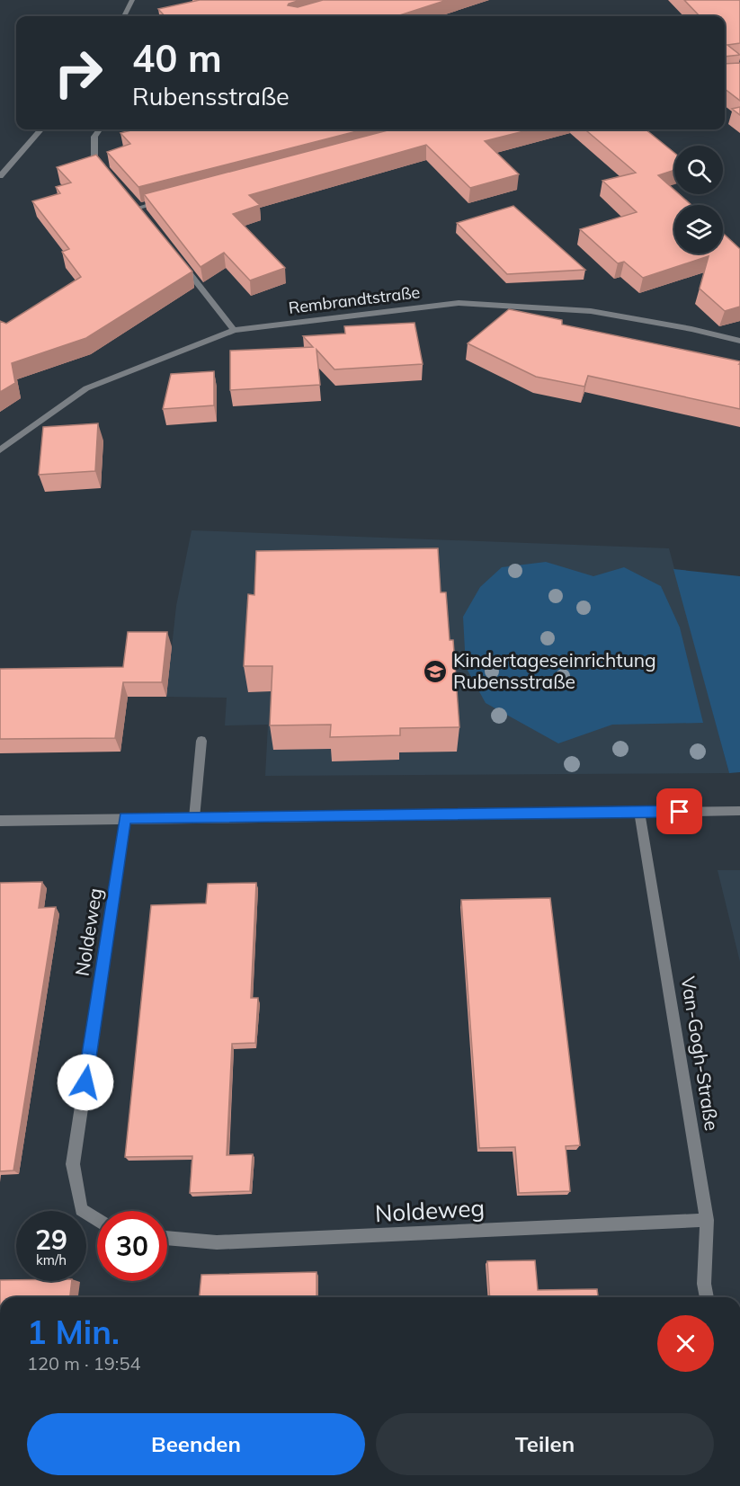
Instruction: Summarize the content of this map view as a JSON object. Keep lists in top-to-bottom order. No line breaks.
{"streets":{"street":["Rembrandtstraße","Noldeweg","Van-Gogh-Straße"]},"crossings":[["Noldeweg","Van-Gogh-Straße"]],"places":{"school or university":["Kindertageseinrichtung Rubensstraße"]},"page":{"turn":["40 m","Rubensstraße"],"speed":"29 km/h","limit":"30","heading":["1 Min.","120 m · 19:54"],"buttons":["Beenden","Teilen"]}}
